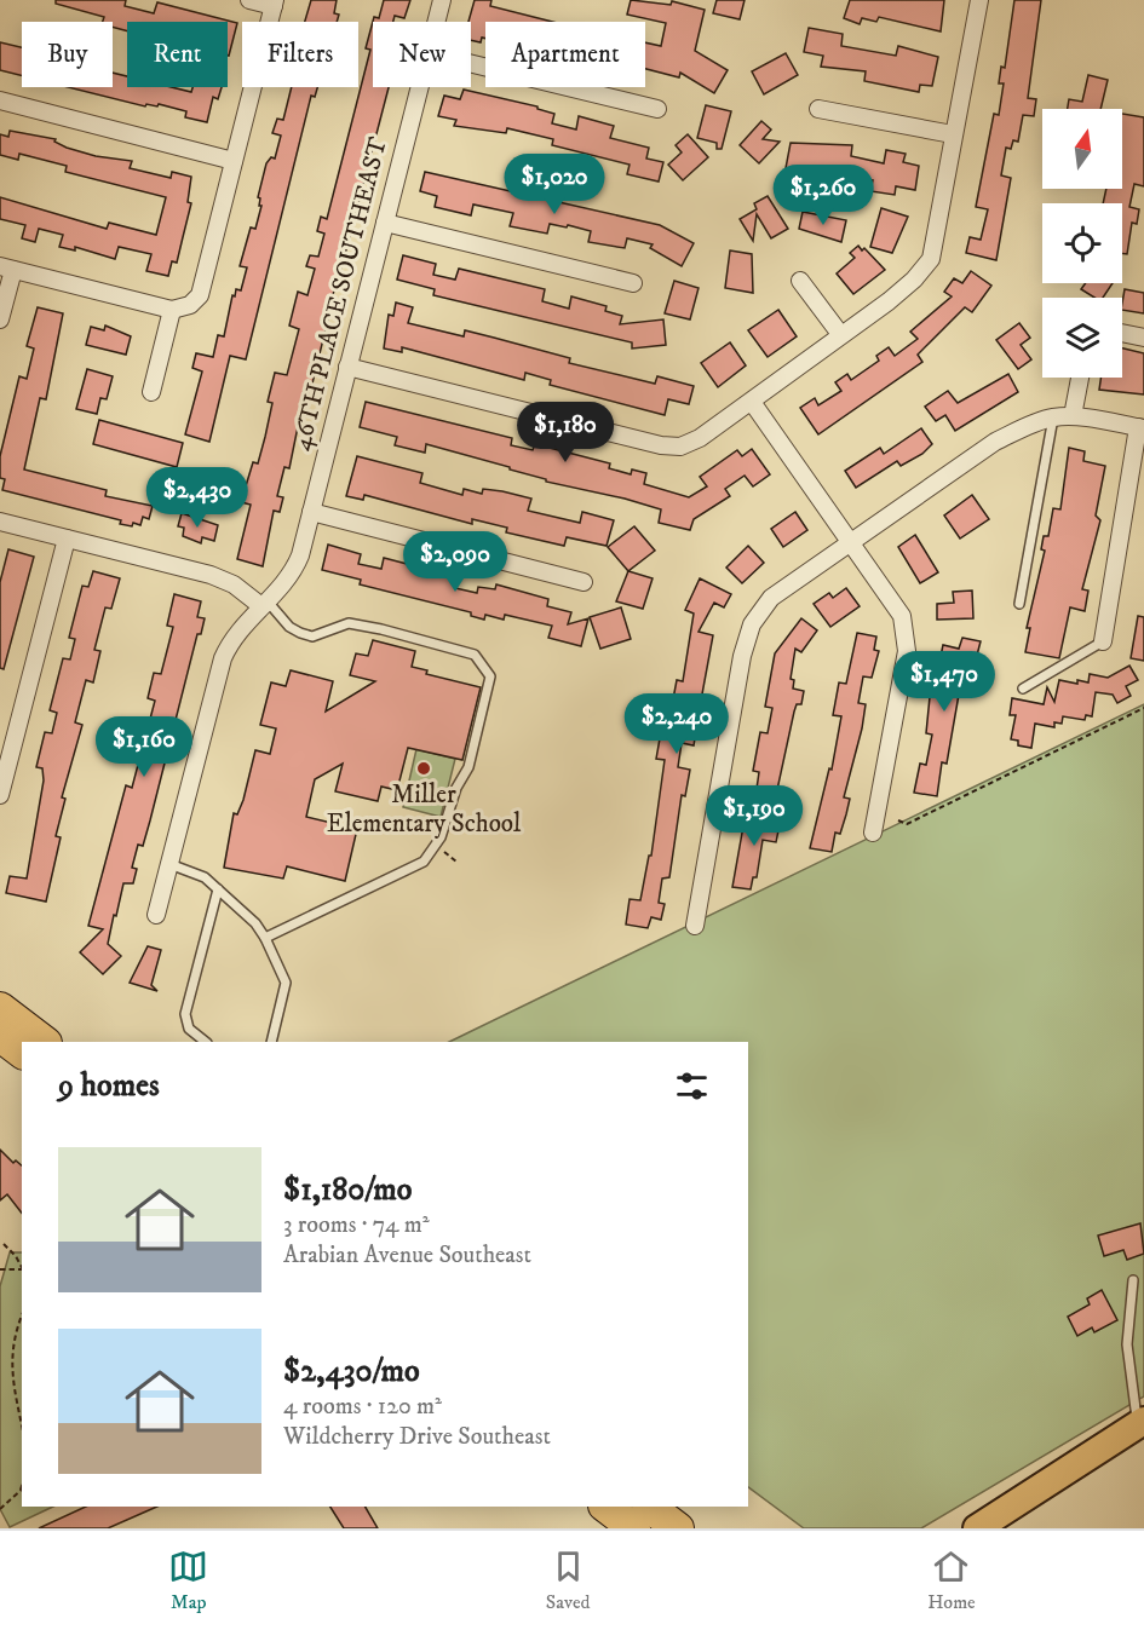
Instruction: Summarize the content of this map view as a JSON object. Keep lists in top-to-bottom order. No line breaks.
{"streets":{"street":["46TH PLACE SOUTHEAST"]},"places":["Miller Elementary School"],"north":"top","page":{"chip":["Buy","Rent","Filters","New","Apartment"],"price":["$1,020","$1,260","$1,180","$2,430","$2,090","$1,470","$2,240","$1,160","$1,190"],"heading":"9 homes","list":[{"name":"$1,180/mo","note":"3 rooms · 74 m² · Arabian Avenue Southeast"},{"name":"$2,430/mo","note":"4 rooms · 120 m² · Wildcherry Drive Southeast"}],"tabs":["Map","Saved","Home"]}}
